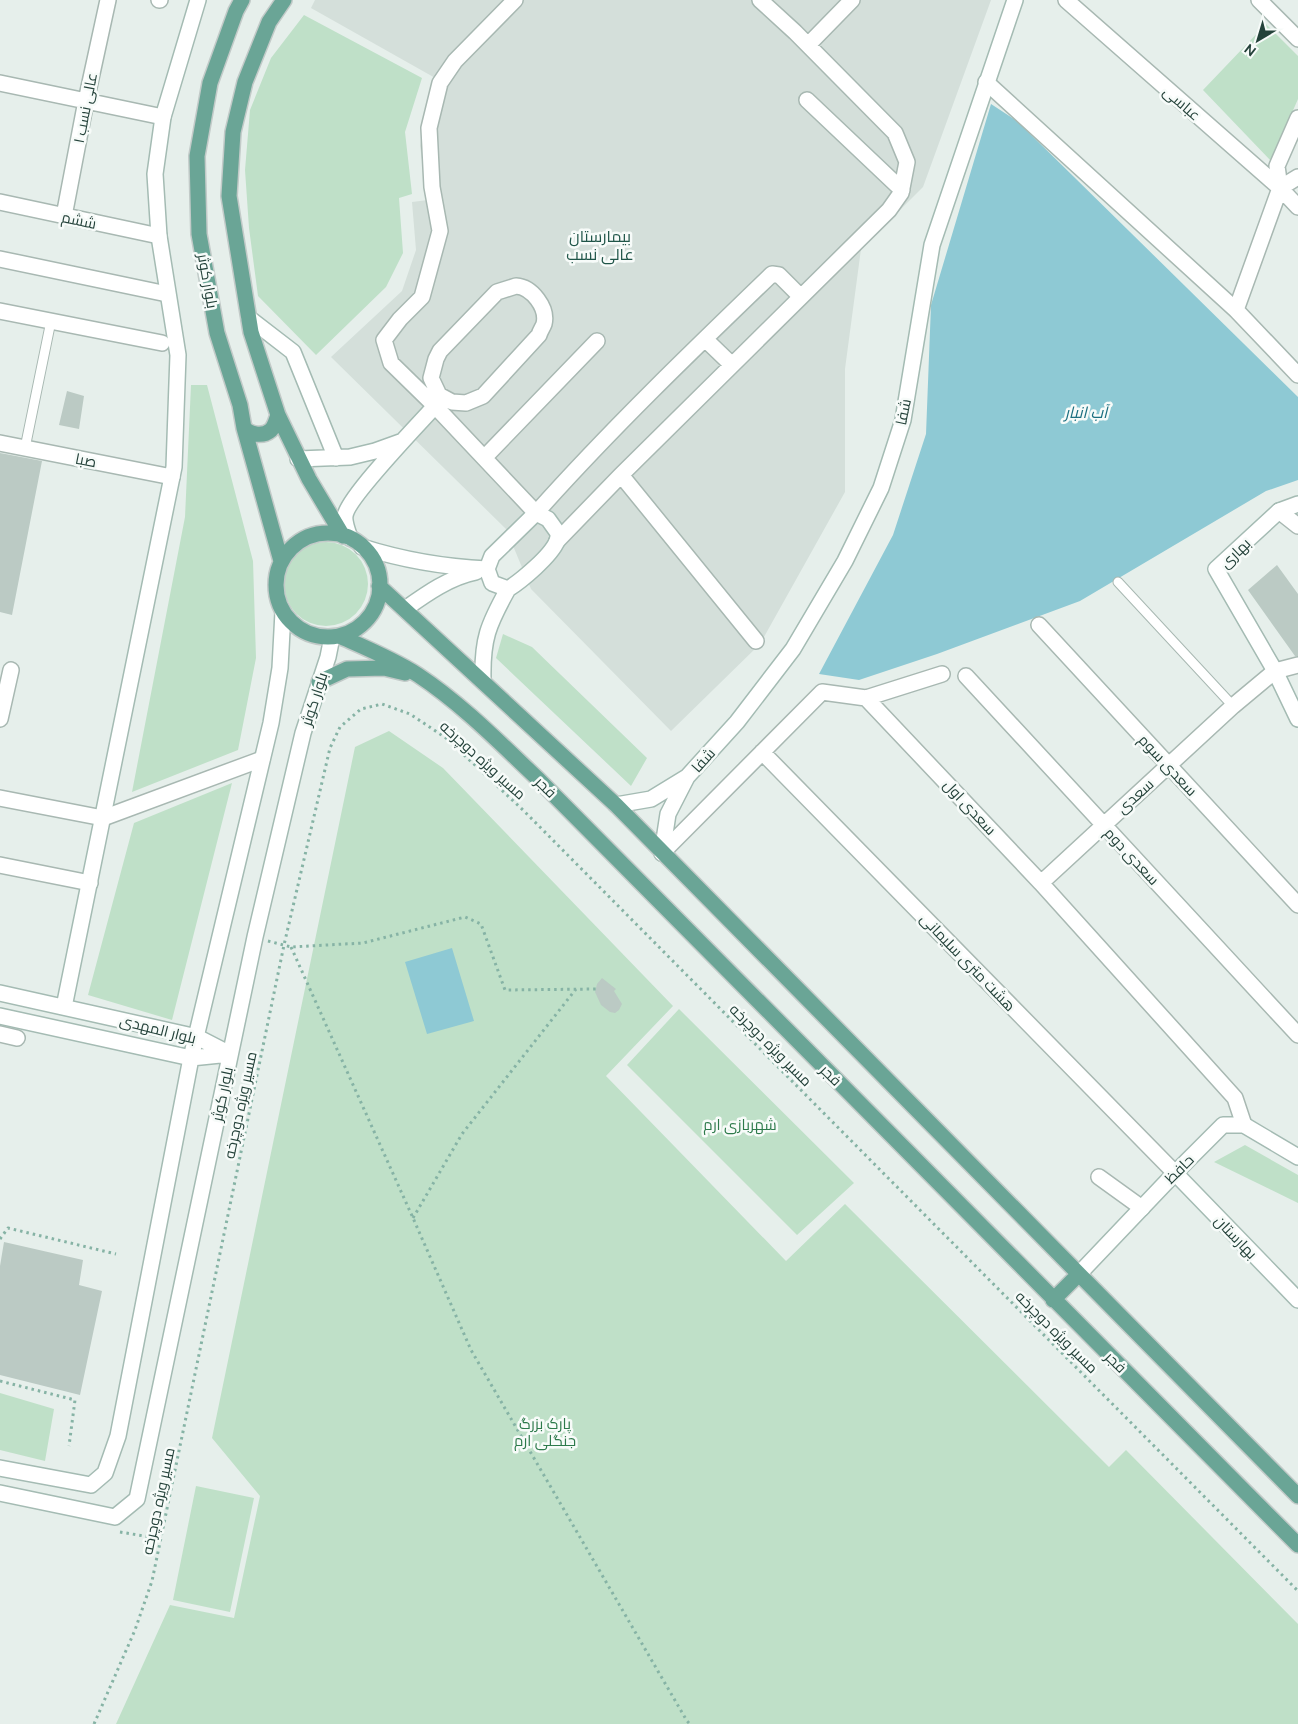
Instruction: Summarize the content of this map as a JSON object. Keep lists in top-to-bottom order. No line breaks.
{"streets":{"main road":["بلوار کوثر","فجر"],"street":["عباسی","عالی نسب ۱","ششم","شفا","صبا","بهاری","سعدی سوم","سعدی","سعدی اول","سعدی دوم","هشت متری سلیمانی","بلوار المهدی","حافظ","بهارستان"],"path":["مسیر ویژه دوچرخه"]},"crossings":[["عالی نسب ۱","ششم"],["بلوار کوثر","فجر"],["بلوار کوثر","بلوار المهدی"],["بهاری","سعدی"],["سعدی سوم","سعدی"],["سعدی","سعدی اول"],["سعدی","سعدی دوم"],["سعدی اول","حافظ"],["هشت متری سلیمانی","حافظ"],["هشت متری سلیمانی","بهارستان"],["حافظ","بهارستان"]],"districts":["بیمارستان عالی نسب"],"water":["آب انبار"],"parks":["شهربازی ارم","پارک بزرگ جنگلی ارم"],"north":"bottom left"}
